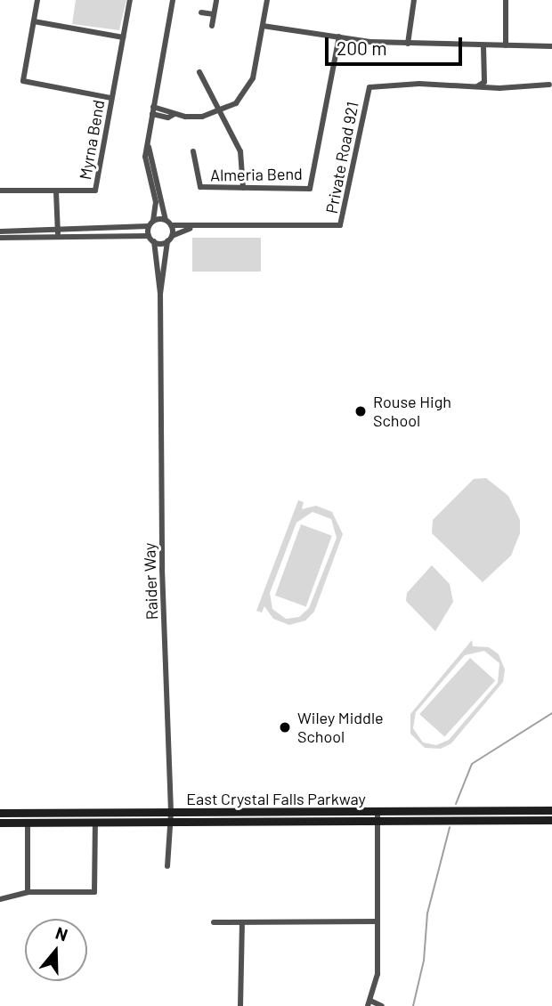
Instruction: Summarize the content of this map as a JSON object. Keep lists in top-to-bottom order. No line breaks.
{"streets":{"main road":["East Crystal Falls Parkway"],"street":["Myrna Bend","Private Road 921","Almeria Bend","Raider Way"]},"crossings":[["Private Road 921","Raider Way"],["Raider Way","East Crystal Falls Parkway"]],"places":["Rouse High School","Wiley Middle School"],"scale_bar":"200 m","north":"top"}
